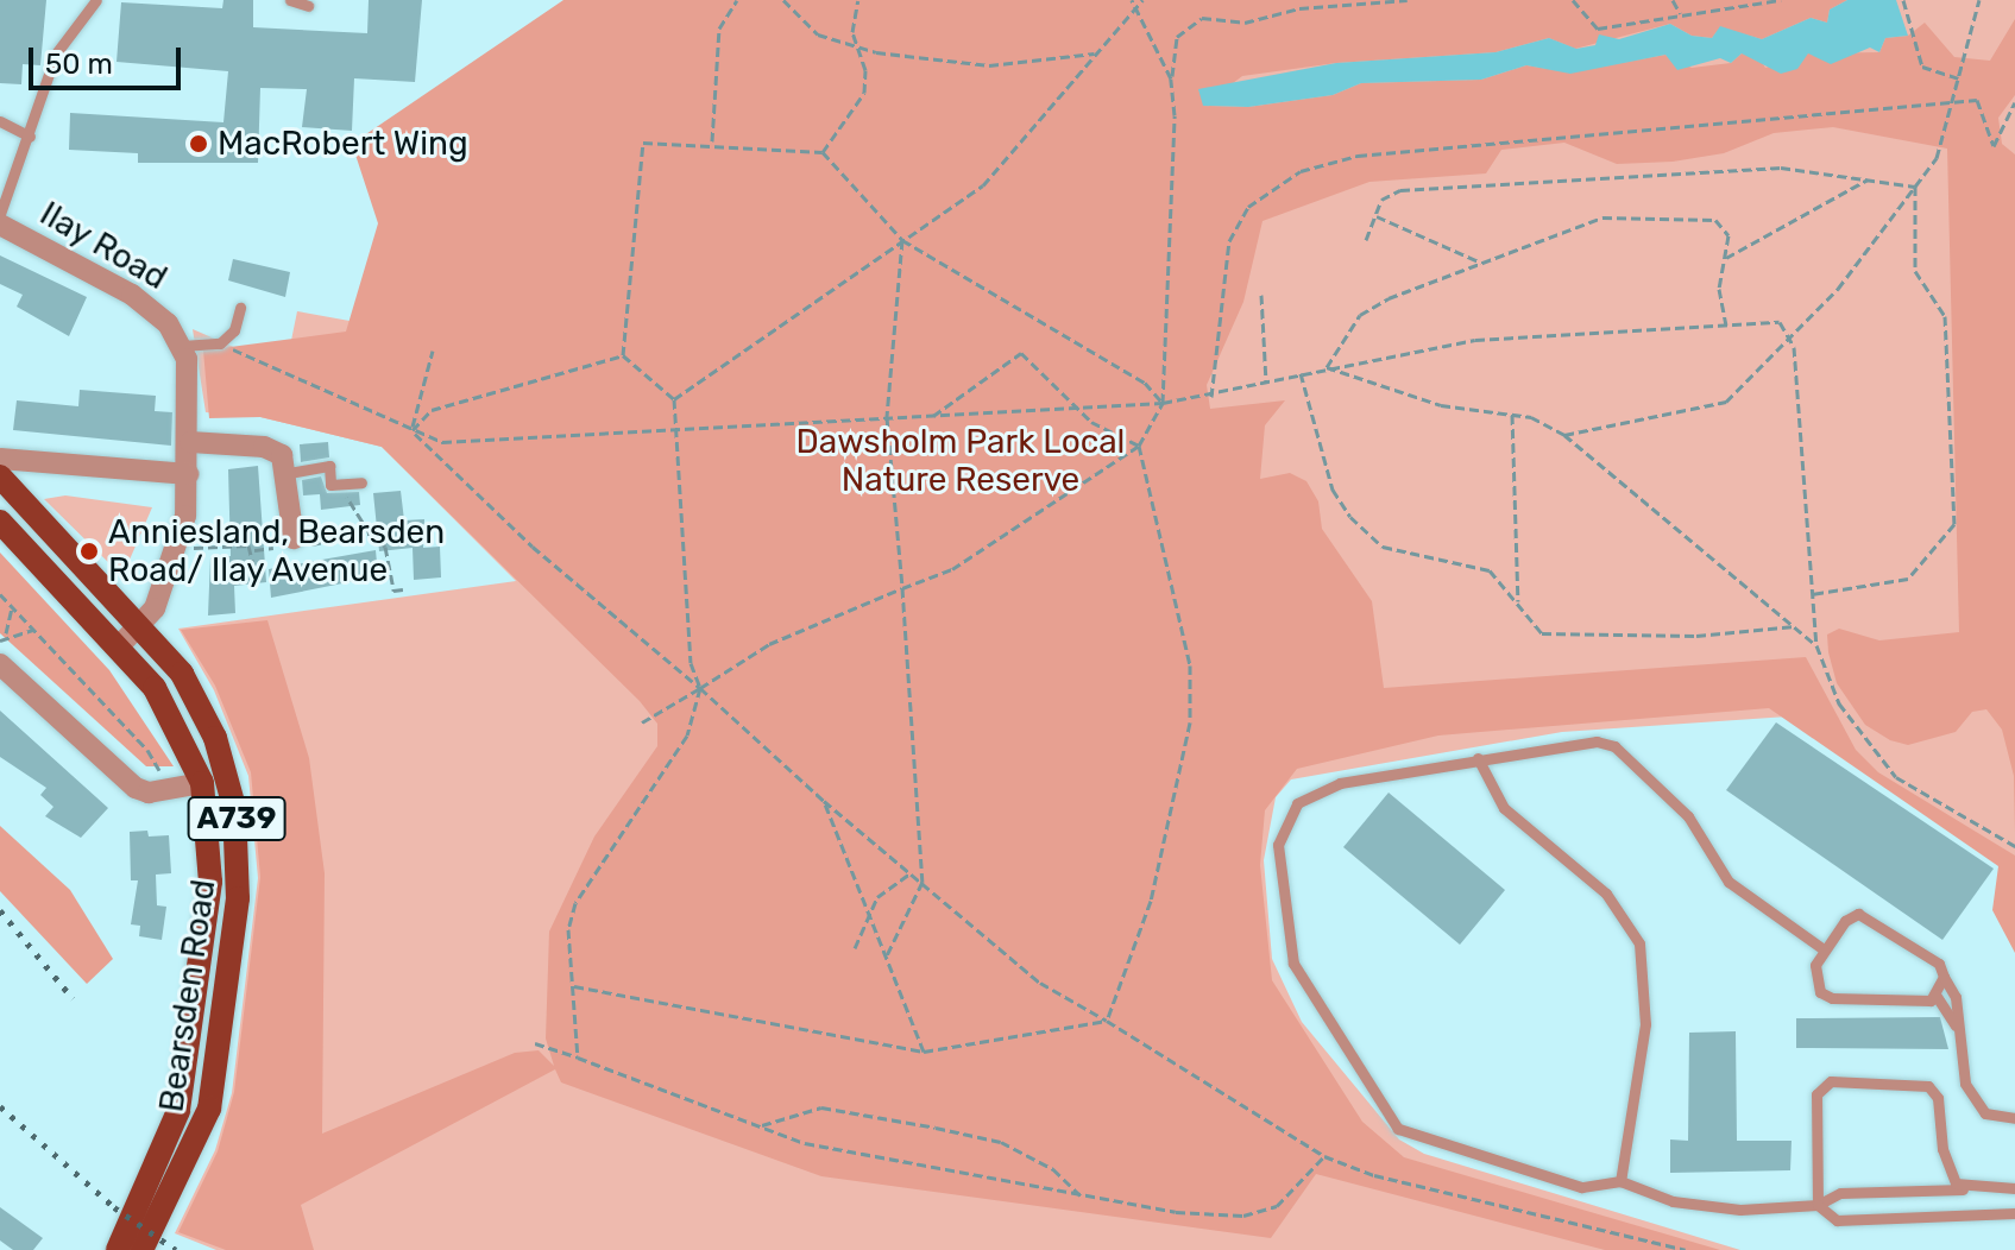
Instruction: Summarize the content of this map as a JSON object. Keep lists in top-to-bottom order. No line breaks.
{"streets":{"main road":["A739","Bearsden Road"],"street":["Ilay Road"]},"parks":["Dawsholm Park Local Nature Reserve"],"places":["MacRobert Wing","Anniesland, Bearsden Road/ Ilay Avenue"],"scale_bar":"50 m"}
